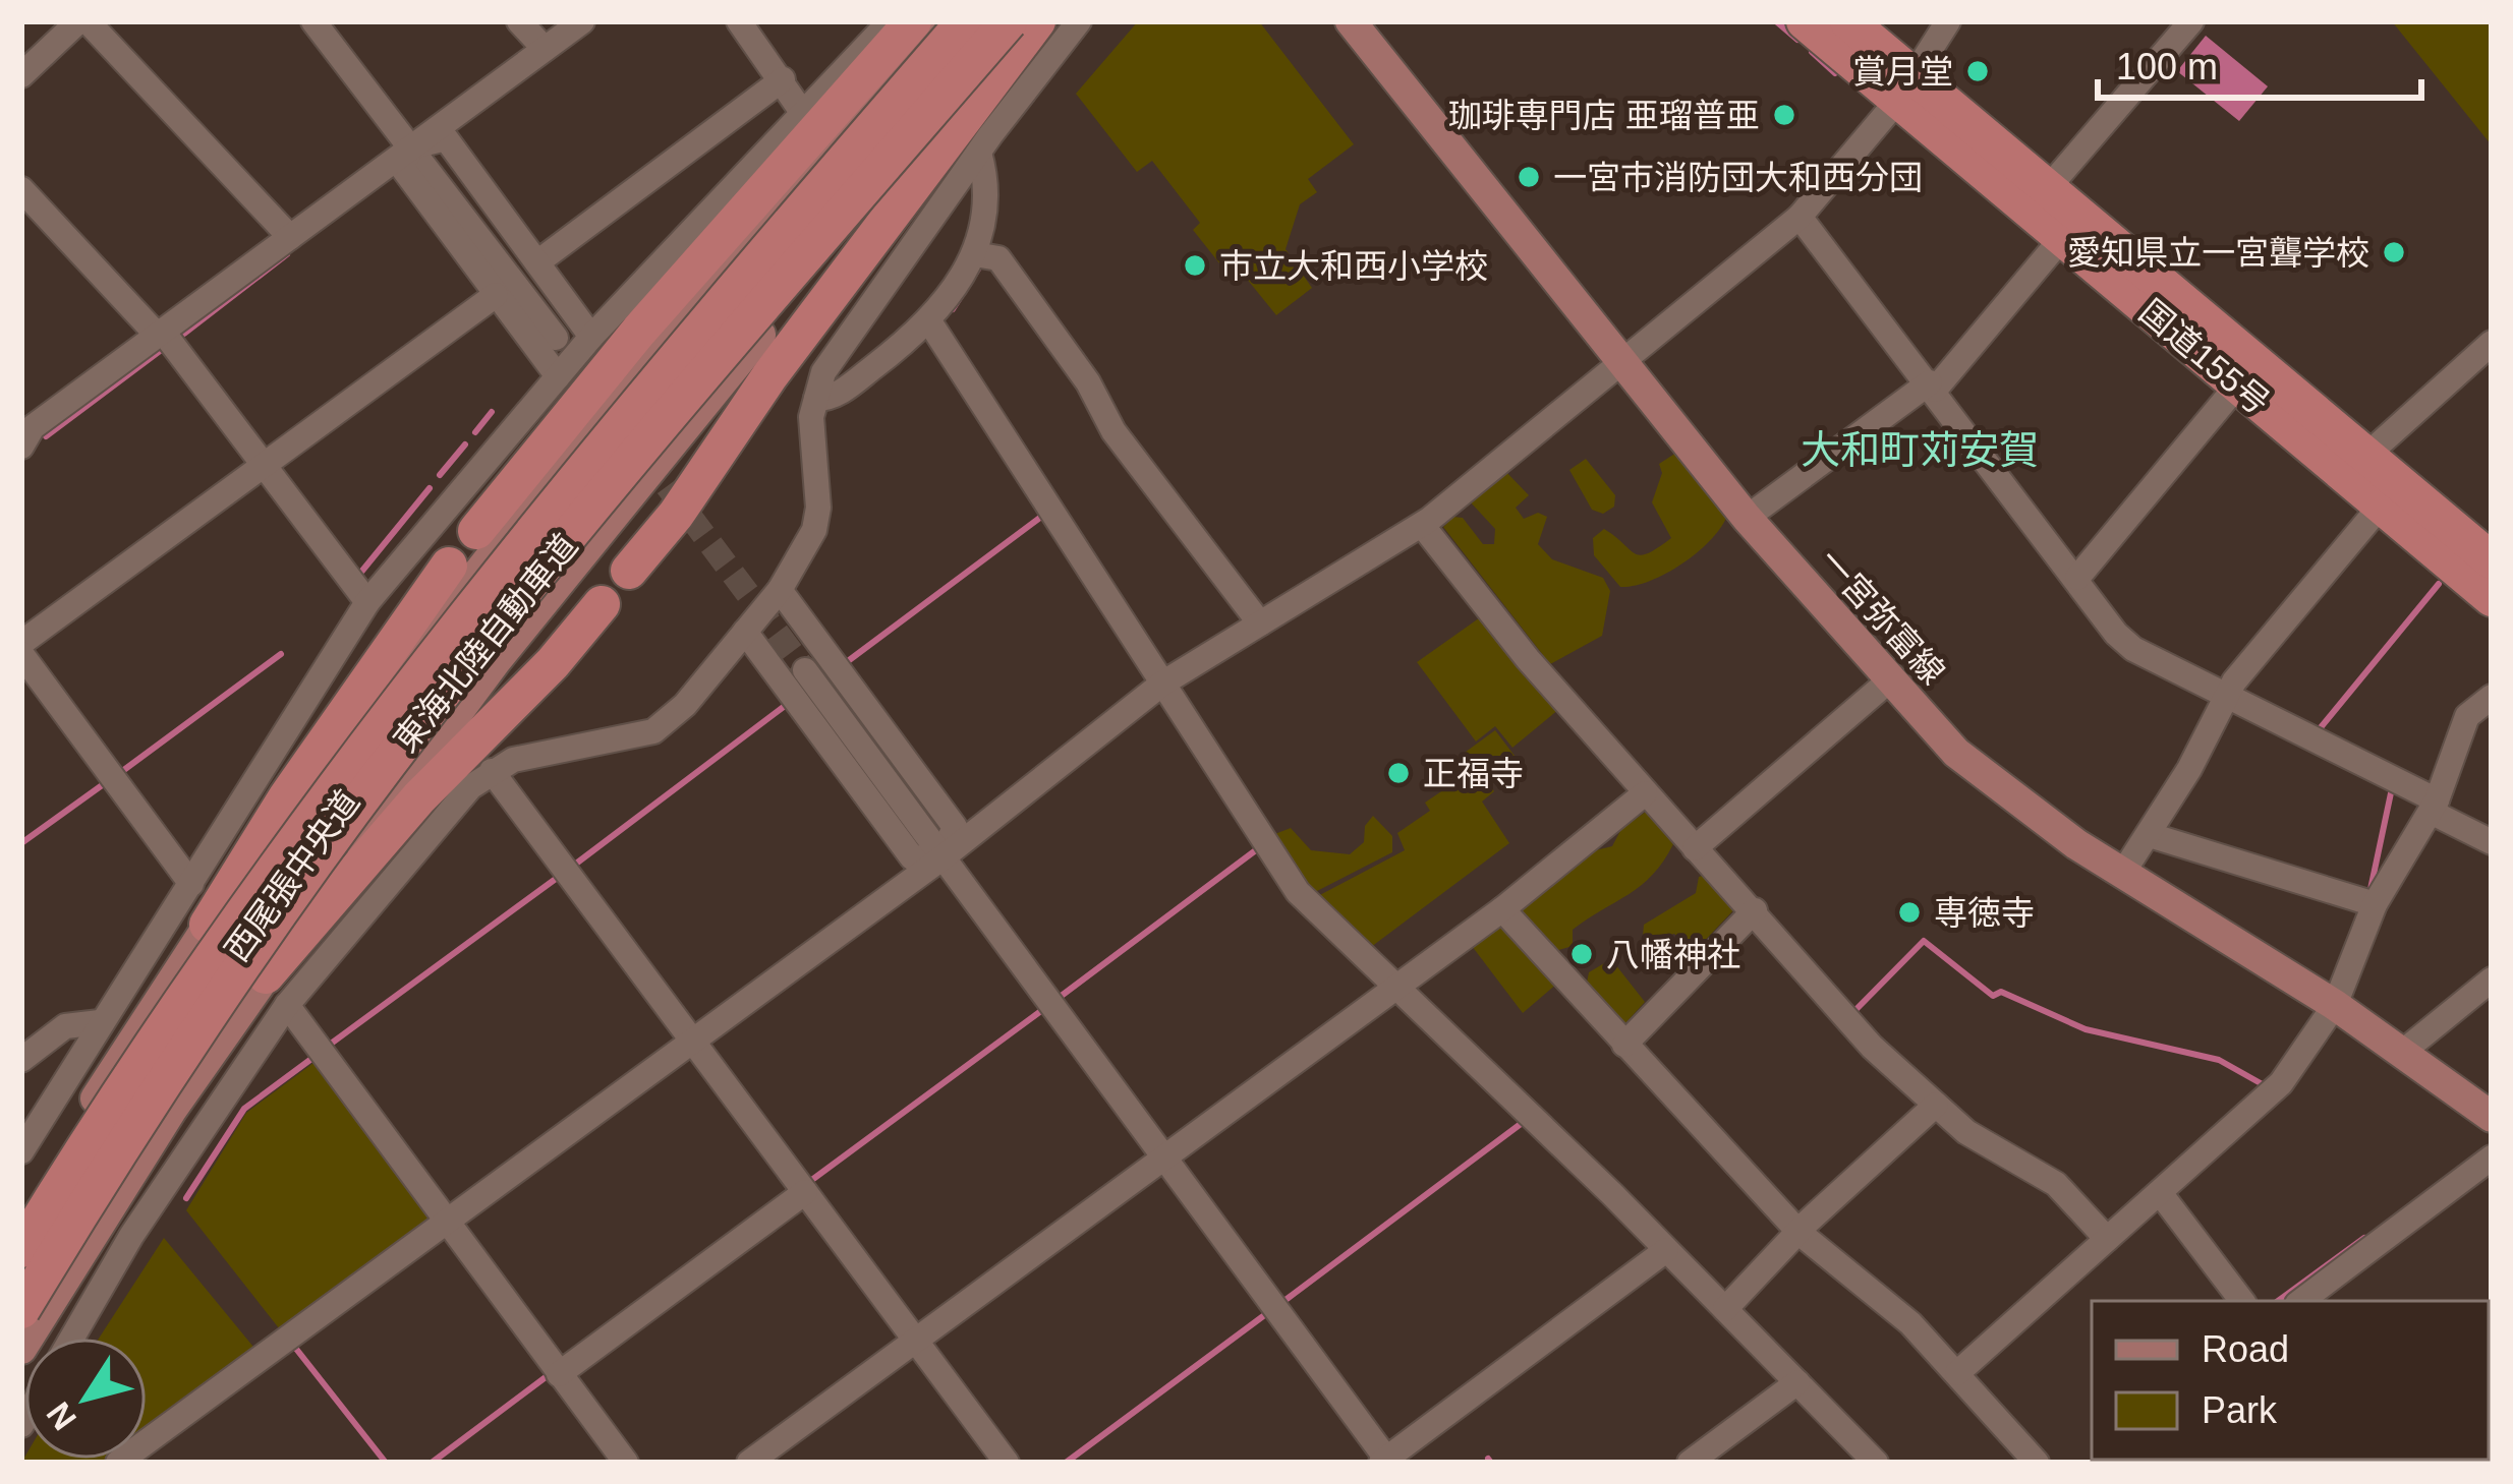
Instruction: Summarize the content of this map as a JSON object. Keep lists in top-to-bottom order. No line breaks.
{"streets":{"highway":["国道155号","東海北陸自動車道"],"main road":["一宮弥富線","西尾張中央道"]},"districts":["大和町苅安賀"],"places":["賞月堂","珈琲専門店 亜瑠普亜","一宮市消防団大和西分団","愛知県立一宮聾学校","市立大和西小学校","正福寺","専徳寺","八幡神社"],"legend":["Road","Park"],"scale_bar":"100 m","north":"bottom left"}
